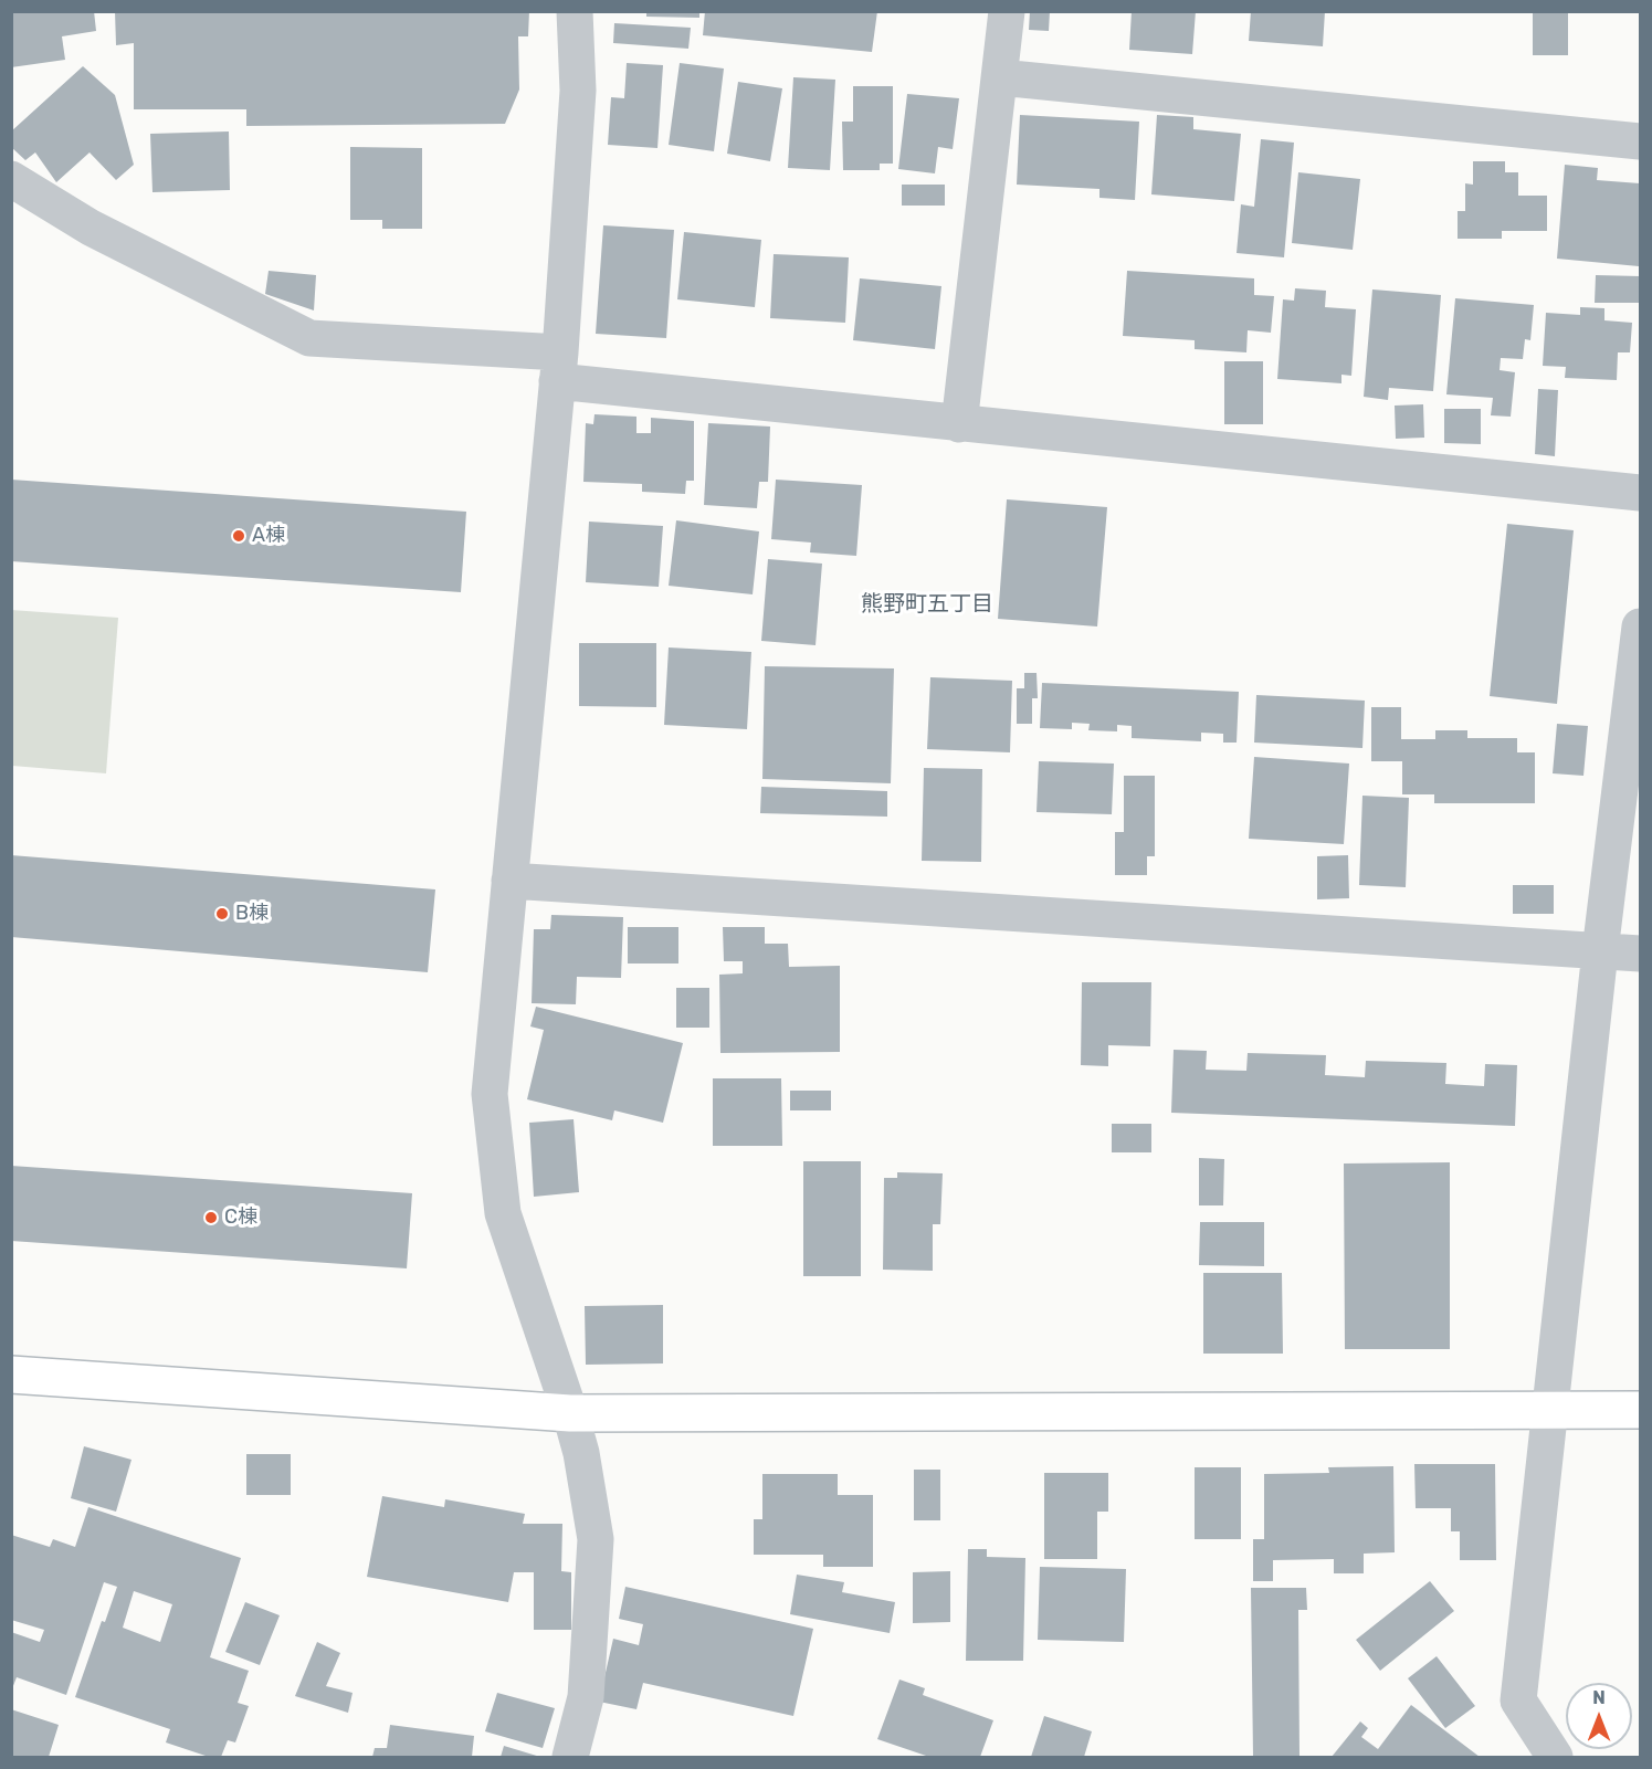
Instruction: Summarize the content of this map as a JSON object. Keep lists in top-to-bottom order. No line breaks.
{"districts":["熊野町五丁目"],"places":["A棟","B棟","C棟"],"north":"top"}
